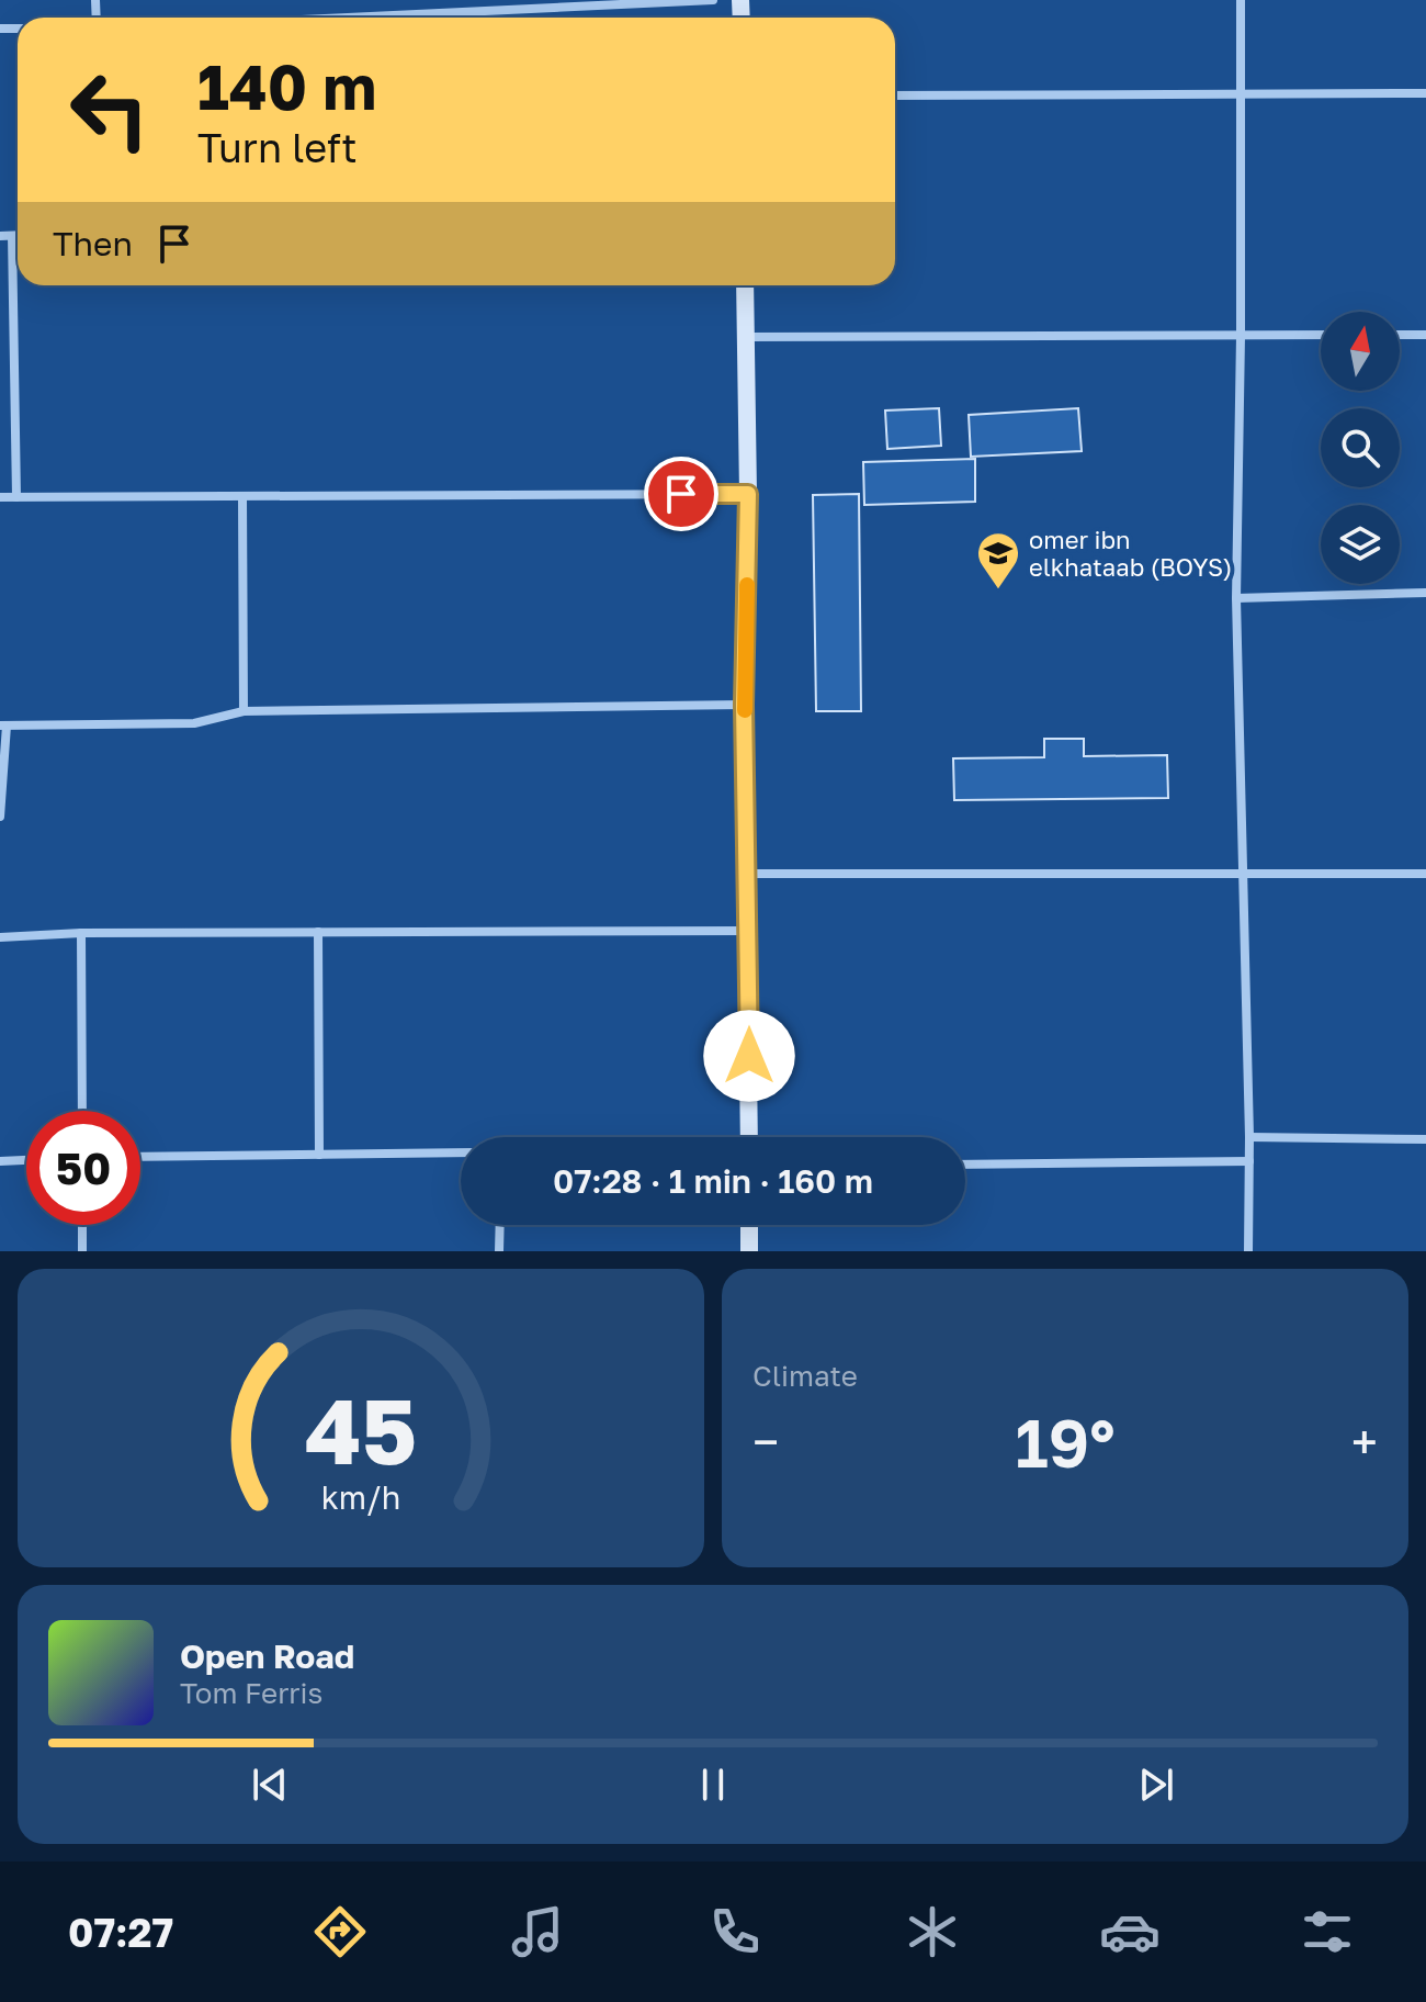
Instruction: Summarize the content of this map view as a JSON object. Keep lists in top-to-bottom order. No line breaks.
{"places":{"school or university":["omer ibn elkhataab (BOYS)"]},"north":"top","page":{"turn":["140 m","Turn left"],"then":"Then","limit":"50","trip":"07:28 · 1 min · 160 m","tile":"Climate","heat":["−","19°","+"],"song":["Open Road","Tom Ferris"],"tabs":"07:27","gauge":["45","km/h"]}}
